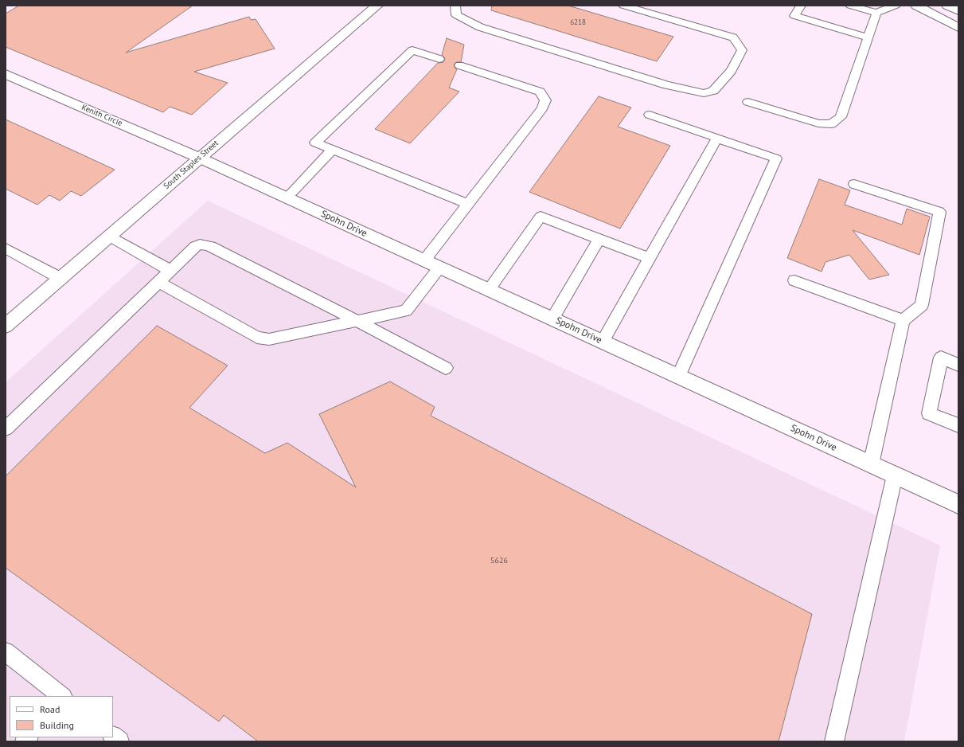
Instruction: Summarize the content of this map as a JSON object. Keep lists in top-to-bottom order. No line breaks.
{"streets":{"street":["Kenith Circle","South Staples Street","Spohn Drive"]},"crossings":[["Kenith Circle","South Staples Street"],["Kenith Circle","Spohn Drive"],["South Staples Street","Spohn Drive"]],"house_numbers":["6218","5626"],"legend":["Road","Building"]}
